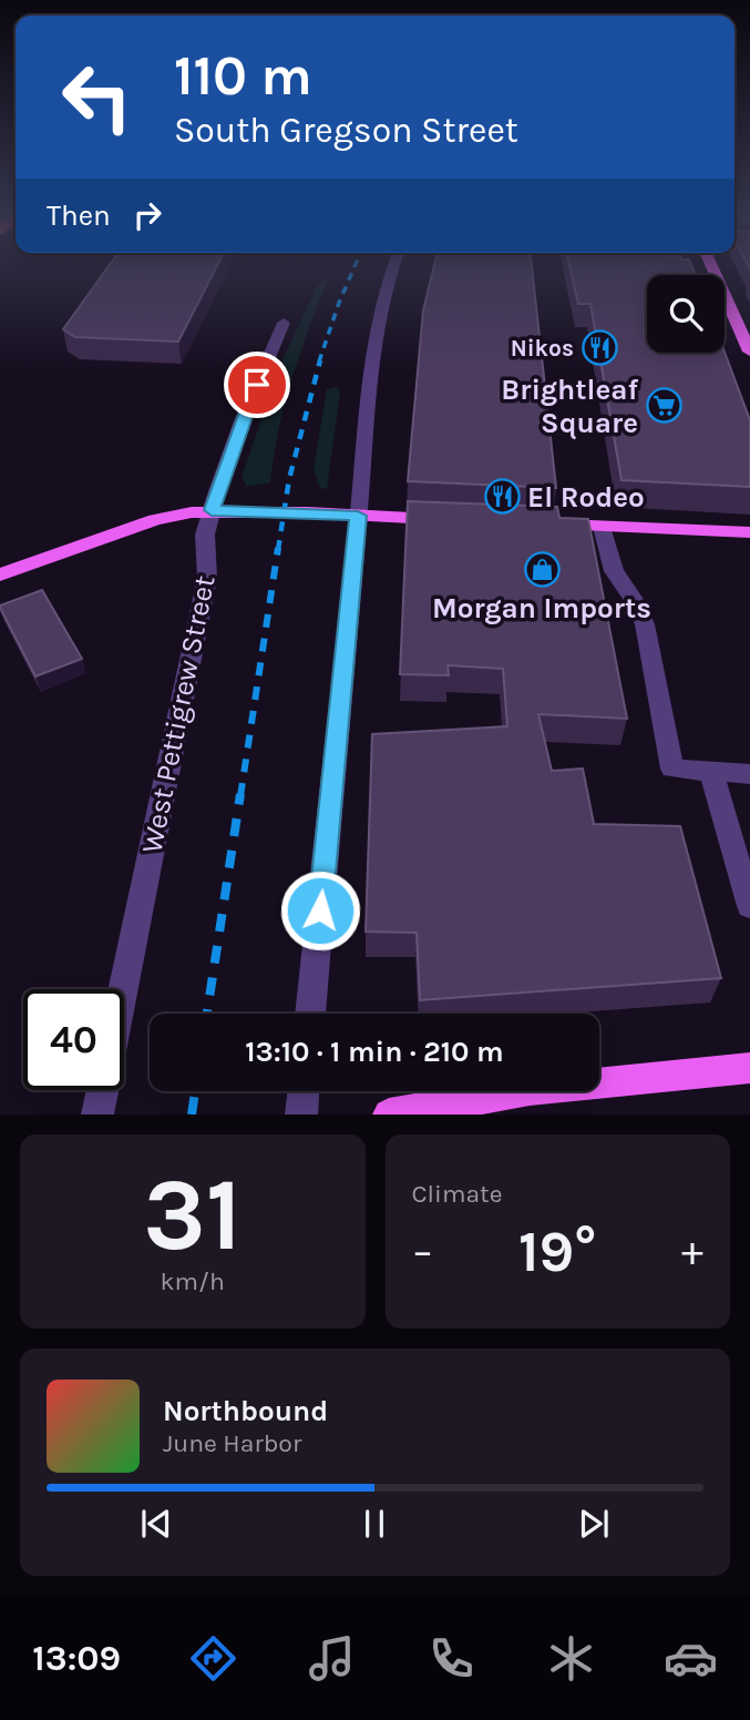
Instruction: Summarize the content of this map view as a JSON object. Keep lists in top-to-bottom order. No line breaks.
{"streets":{"street":["West Pettigrew Street"]},"places":{"restaurant":["Nikos","El Rodeo"],"supermarket":["Brightleaf Square"],"shop":["Morgan Imports"]},"page":{"turn":["110 m","South Gregson Street"],"then":"Then","limit":"40","trip":"13:10 · 1 min · 210 m","tile":[["31","km/h"],"Climate"],"heat":["−","19°","+"],"song":["Northbound","June Harbor"],"tabs":"13:09"}}
